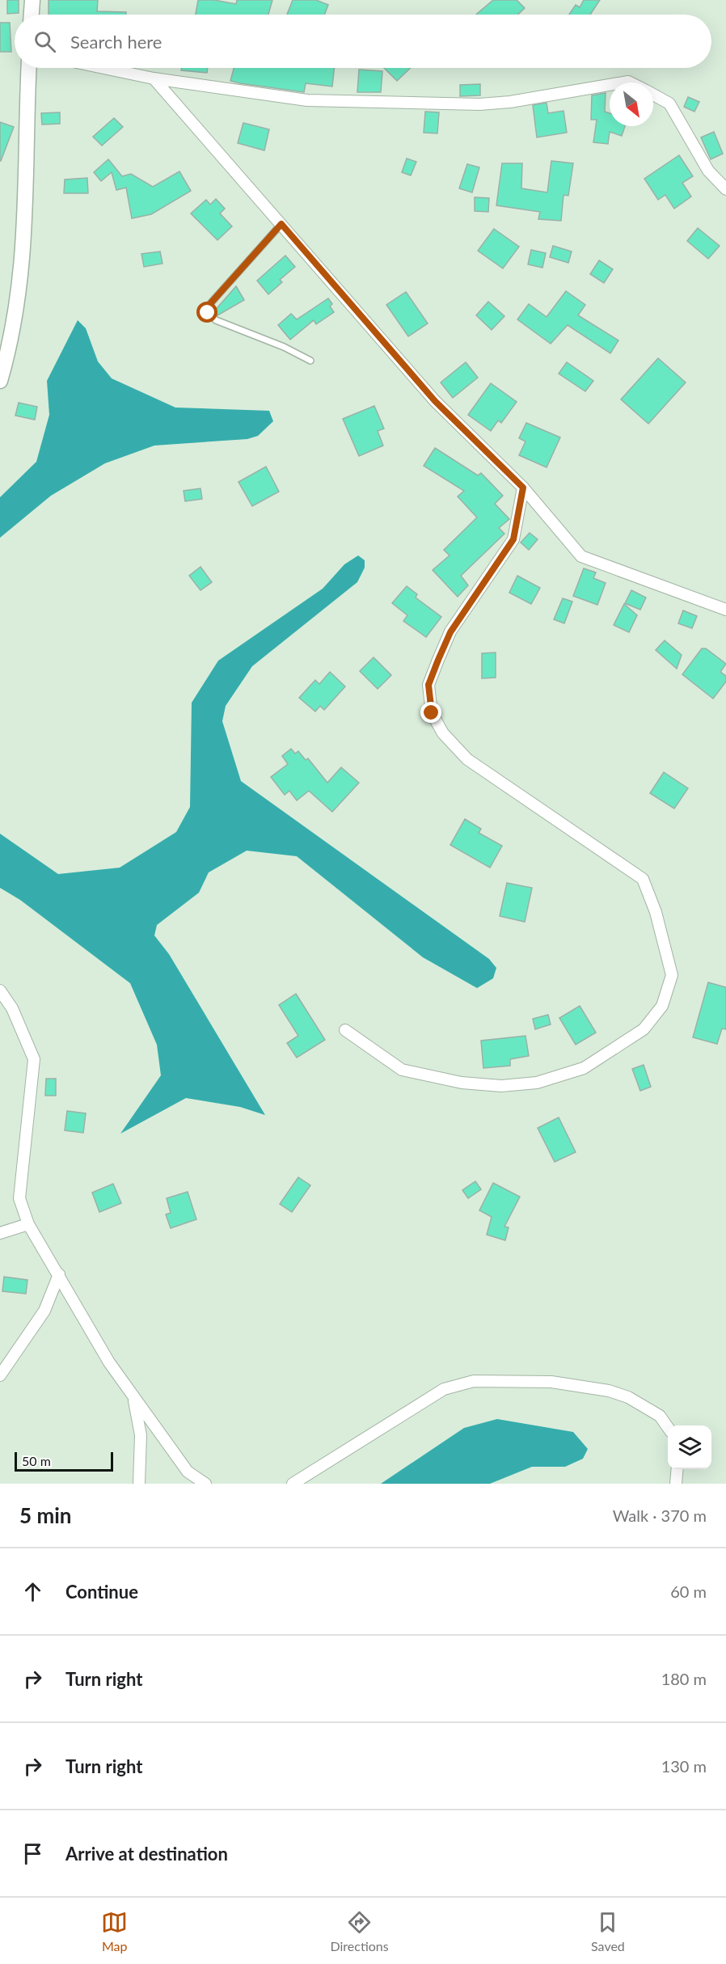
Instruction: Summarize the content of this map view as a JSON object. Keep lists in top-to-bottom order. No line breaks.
{"scale_bar":"50 m","north":"bottom right","page":{"search":"Search here","scale":"50 m","heading":["5 min","Walk · 370 m"],"list":[["Continue","60 m"],["Turn right","180 m"],["Turn right","130 m"],"Arrive at destination"],"nav":["Map","Directions","Saved"]}}
